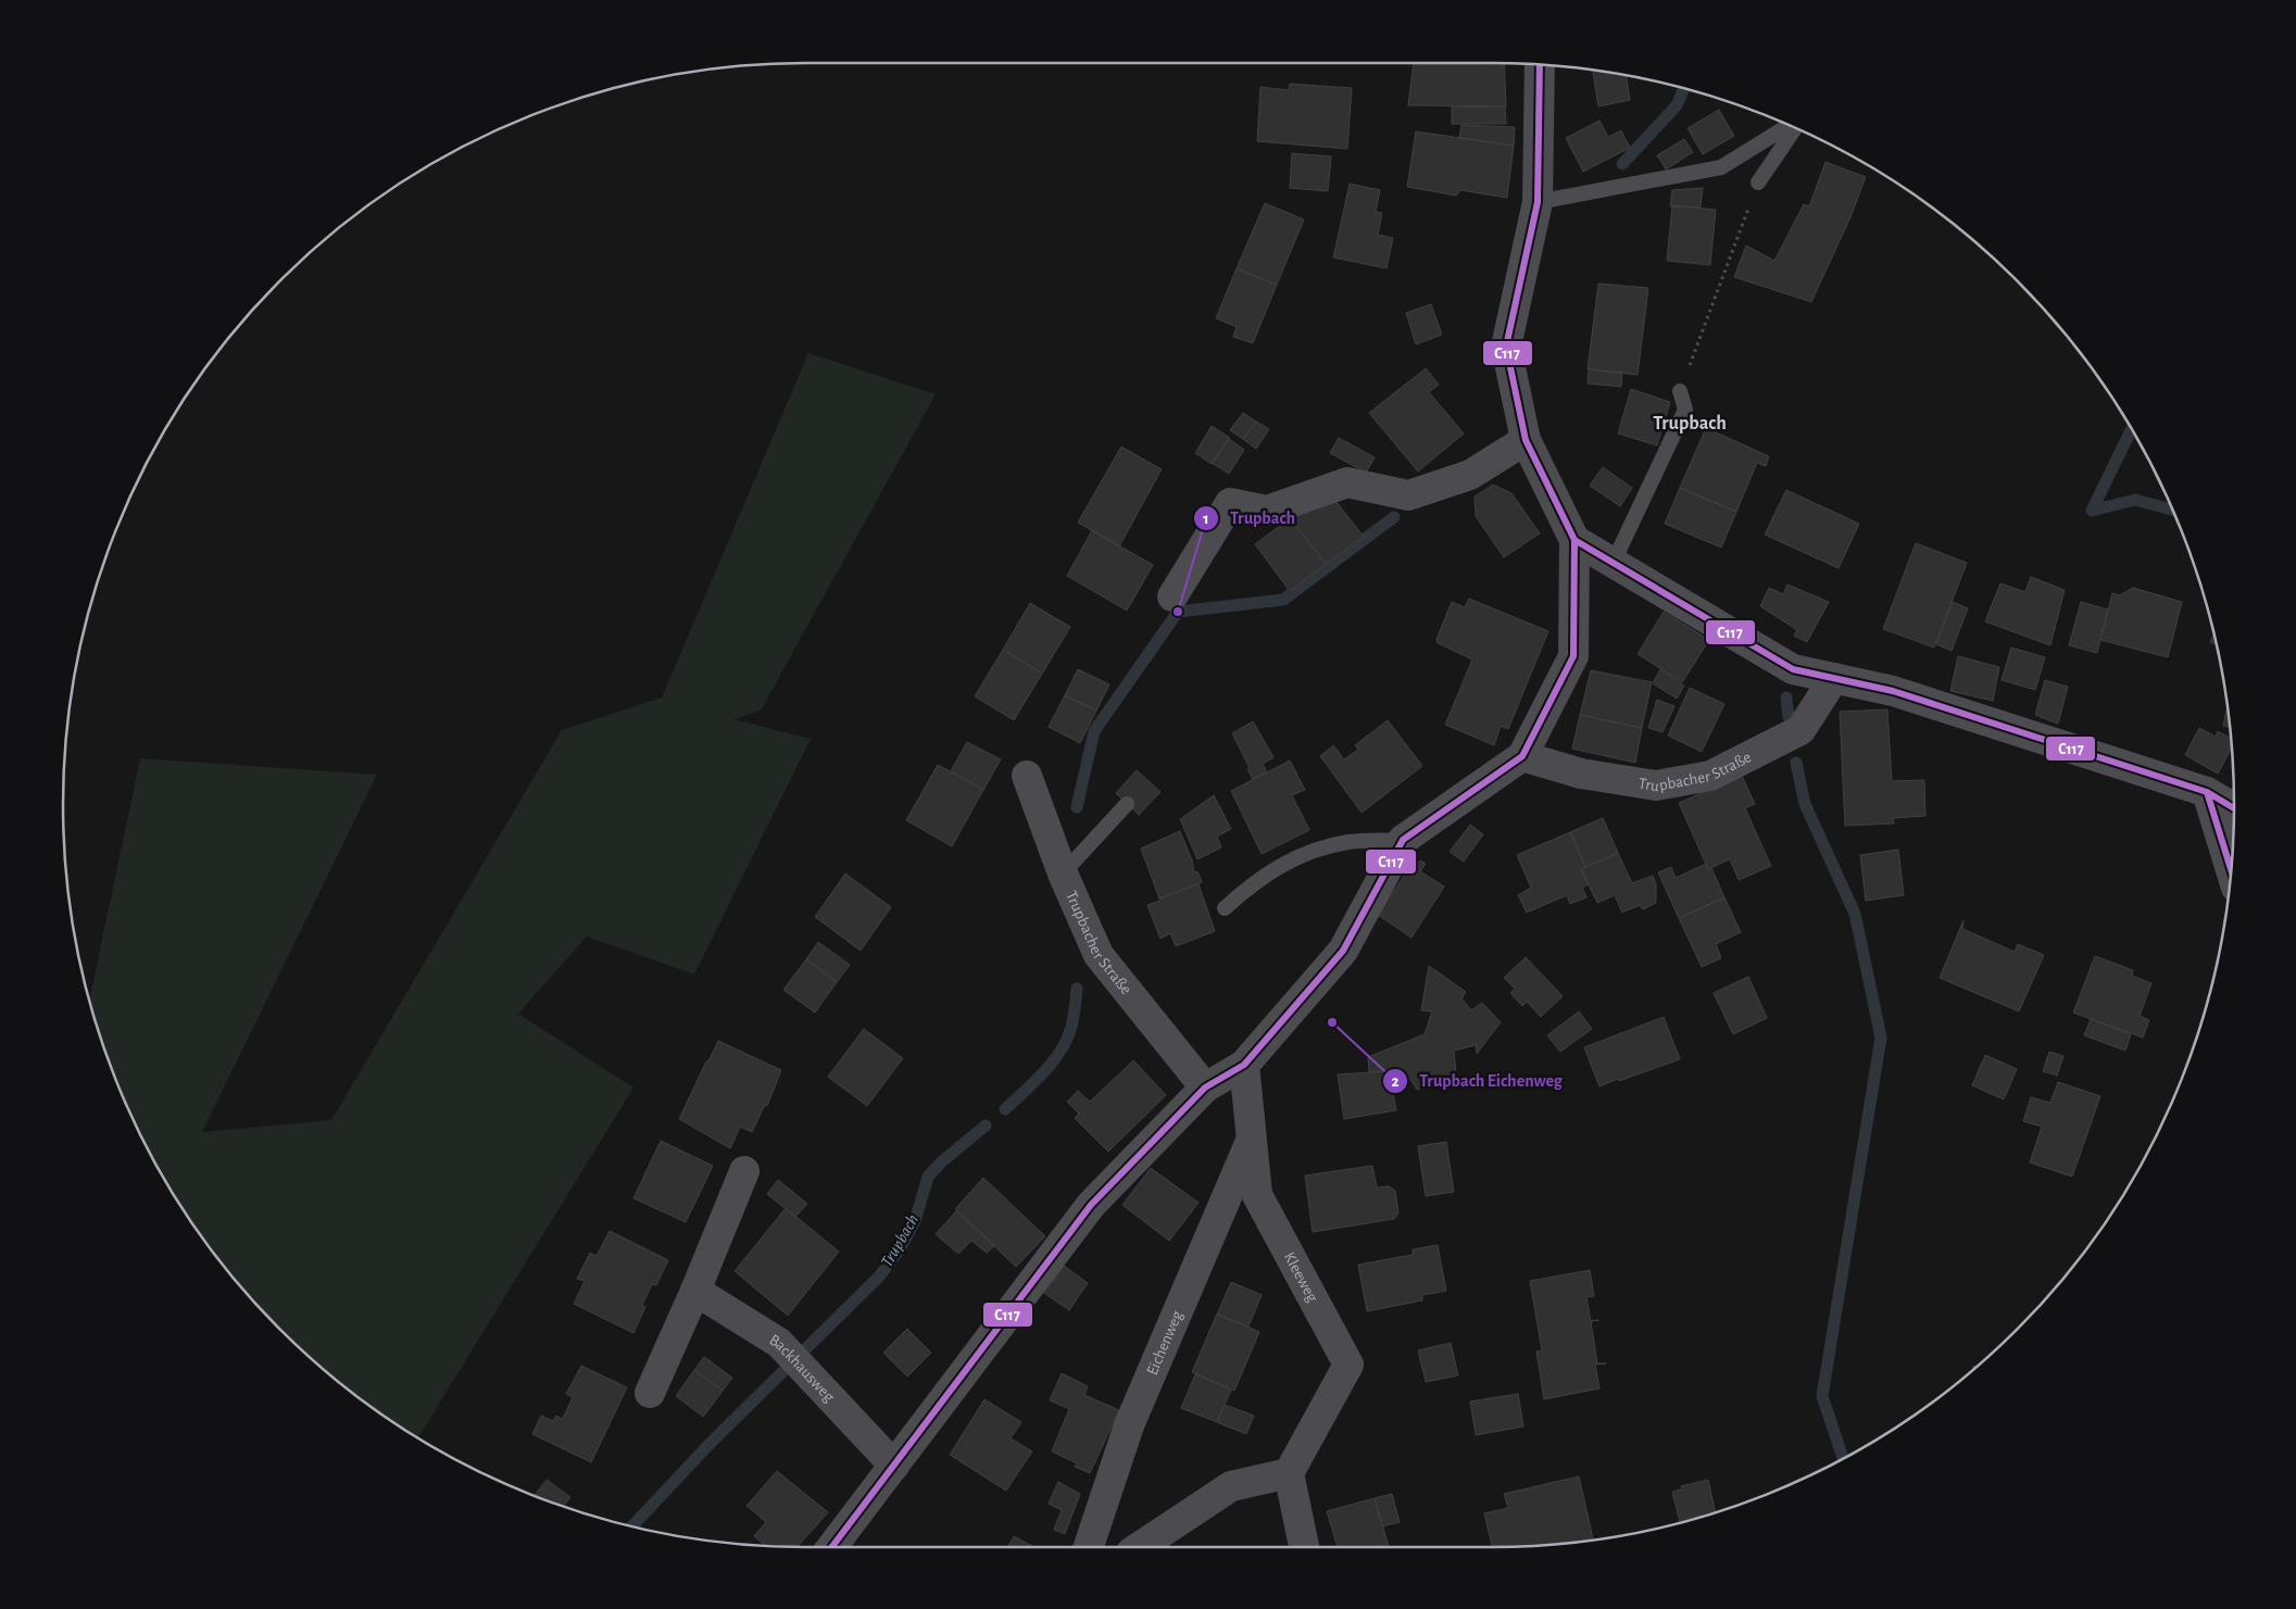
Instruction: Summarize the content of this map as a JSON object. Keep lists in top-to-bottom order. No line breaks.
{"streets":{"street":["Trupbacher Straße","Kleeweg","Eichenweg","Backhausweg"]},"crossings":[["Kleeweg","Eichenweg"]],"districts":["Trupbach"],"water":["Trupbach"],"places":["Trupbach","Trupbach Eichenweg"],"lines":["transit line C117"]}
